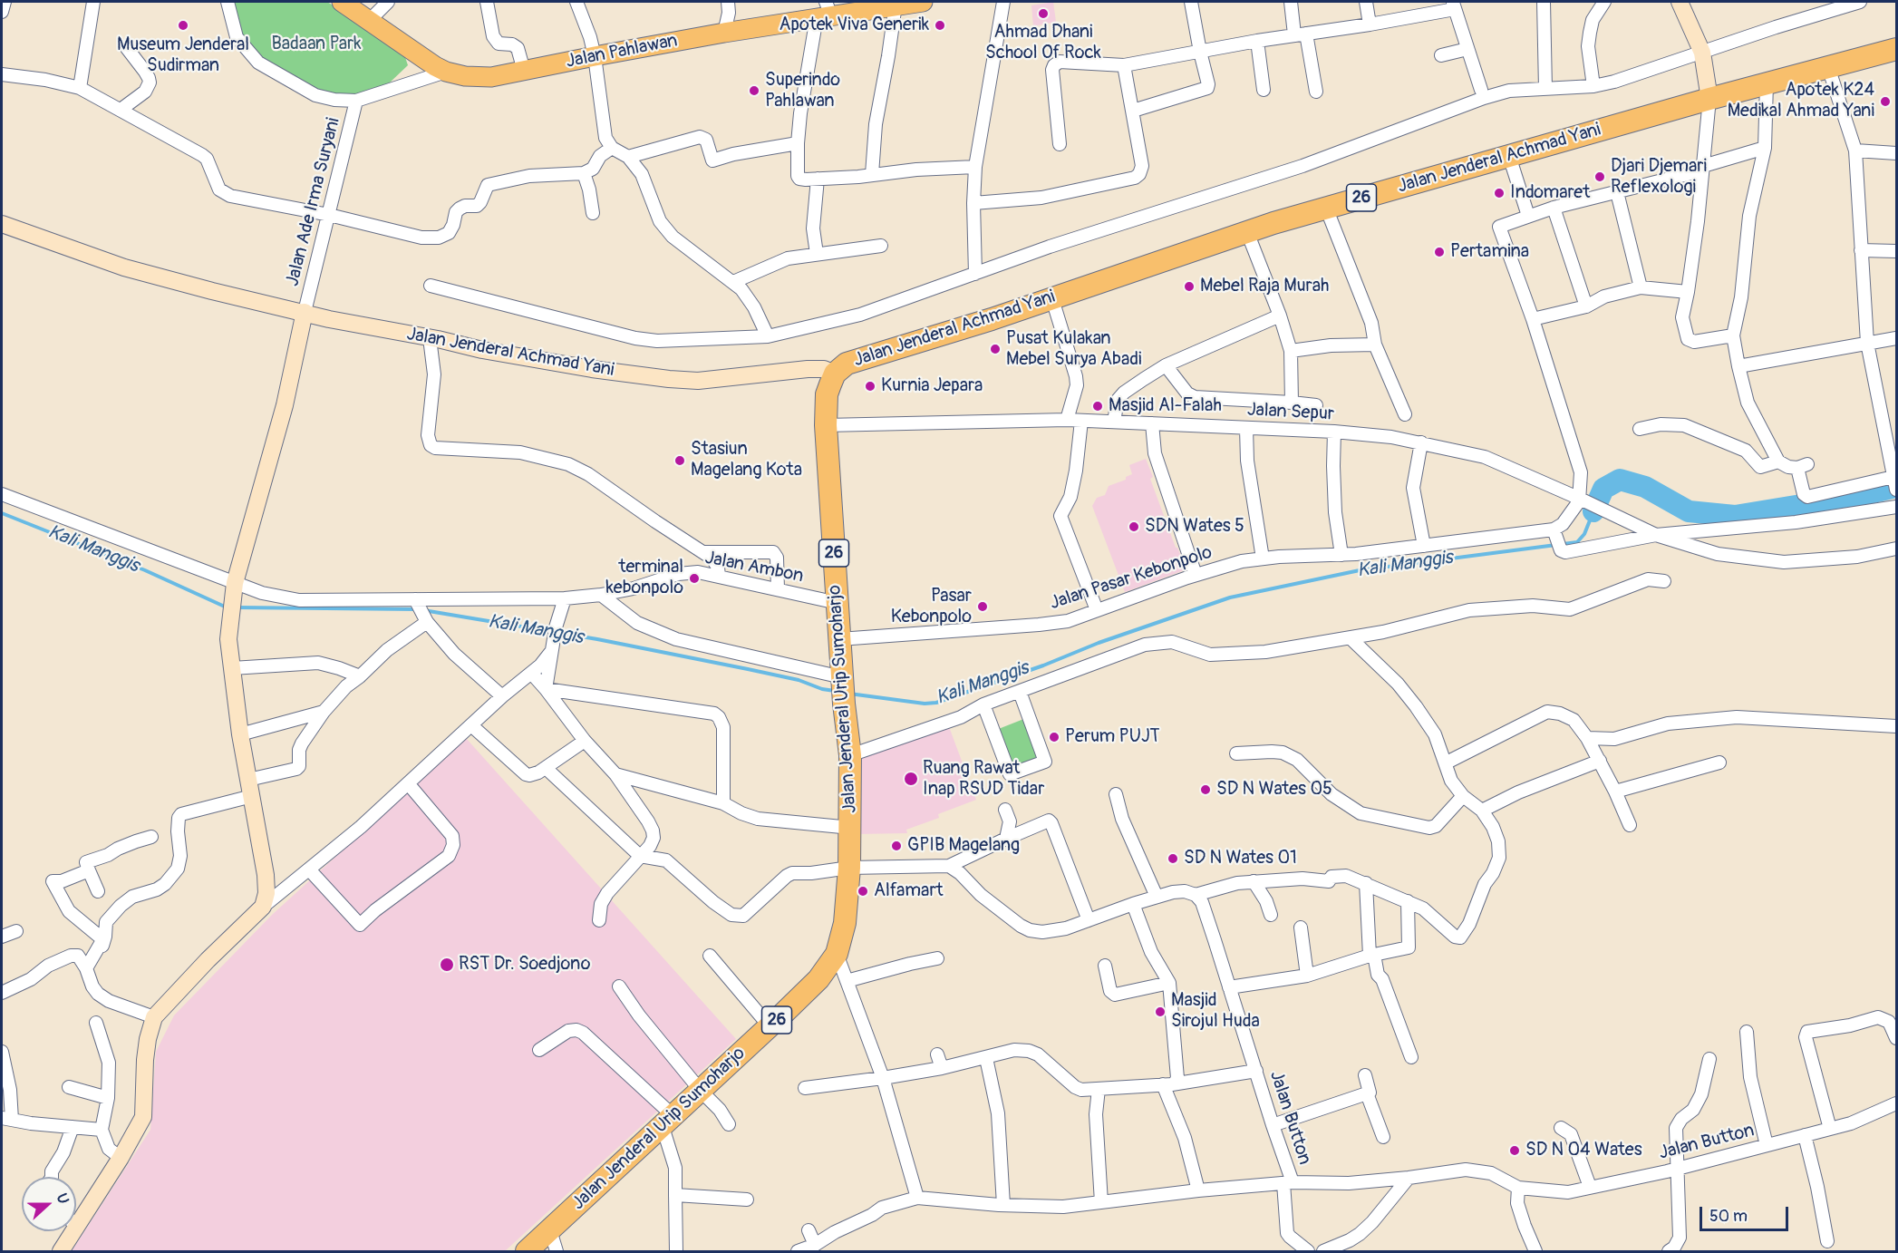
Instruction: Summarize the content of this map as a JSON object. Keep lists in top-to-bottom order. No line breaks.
{"streets":{"highway":["Jalan Jenderal Achmad Yani","26","Jalan Jenderal Urip Sumoharjo"],"main road":["Jalan Pahlawan"],"street":["Jalan Ade Irma Suryani","Jalan Sepur","Jalan Ambon","Jalan Pasar Kebonpolo","Jalan Button"]},"crossings":[["Jalan Pahlawan","Jalan Ade Irma Suryani"],["Jalan Jenderal Achmad Yani","Jalan Ade Irma Suryani"],["Jalan Jenderal Achmad Yani","Jalan Jenderal Urip Sumoharjo"],["Jalan Sepur","Jalan Pasar Kebonpolo"],["Jalan Sepur","Jalan Jenderal Urip Sumoharjo"],["Jalan Ambon","Jalan Jenderal Urip Sumoharjo"],["Jalan Pasar Kebonpolo","Jalan Jenderal Urip Sumoharjo"]],"water":["Kali Manggis"],"parks":["Badaan Park"],"places":["Ahmad Dhani School Of Rock","Museum Jenderal Sudirman","Apotek Viva Generik","Superindo Pahlawan","Apotek K24 Medikal Ahmad Yani","Djari Djemari Reflexologi","Indomaret","Pertamina","Mebel Raja Murah","Pusat Kulakan Mebel Surya Abadi","Kurnia Jepara","Masjid Al-Falah","Stasiun Magelang Kota","SDN Wates 5","terminal kebonpolo","Pasar Kebonpolo","Perum PUJT","Ruang Rawat Inap RSUD Tidar","SD N Wates 05","GPIB Magelang","SD N Wates 01","Alfamart","RST Dr. Soedjono","Masjid Sirojul Huda","SD N 04 Wates"],"scale_bar":"50 m","north":"right"}
